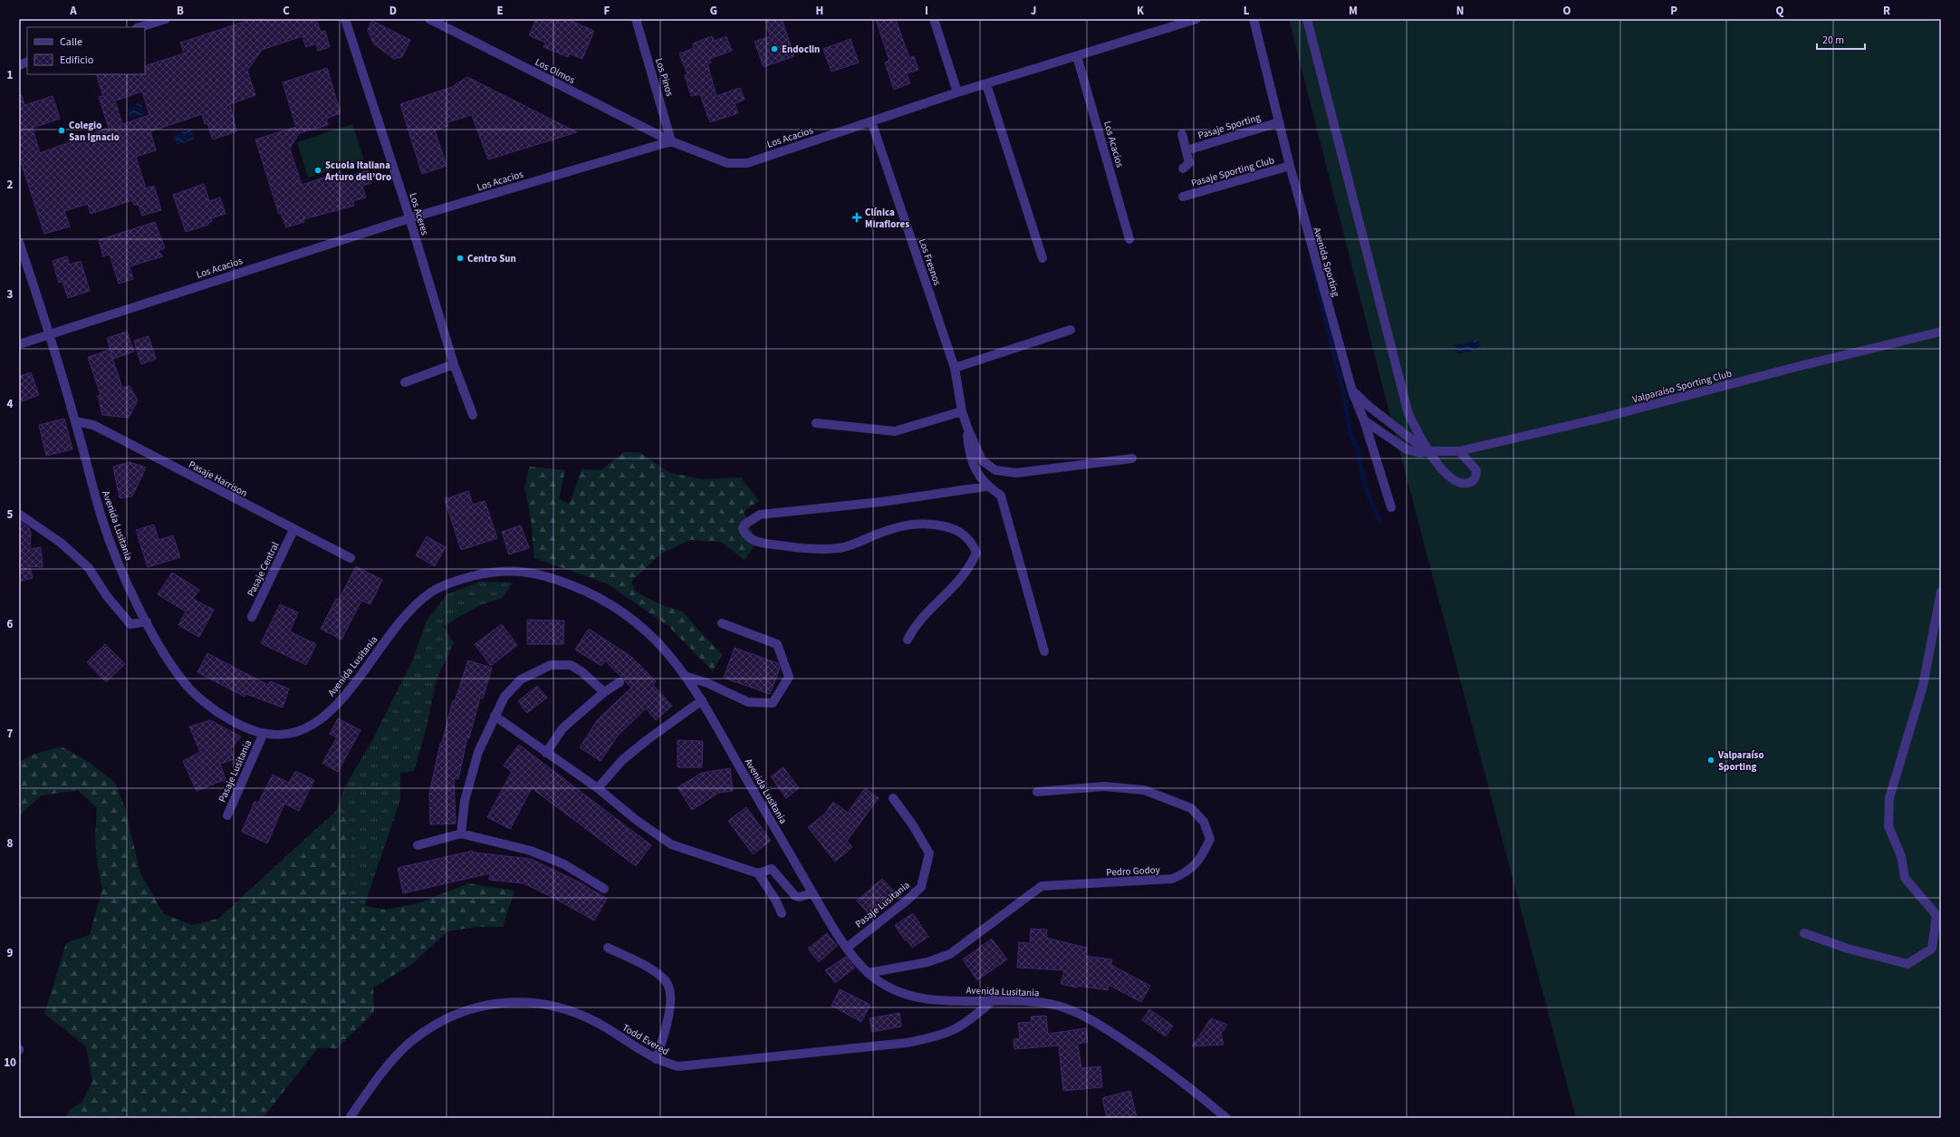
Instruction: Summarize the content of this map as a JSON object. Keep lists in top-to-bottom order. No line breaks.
{"streets":{"street":["Los Olmos","Los Pinos","Pasaje Sporting","Los Acacios","Pasaje Sporting Club","Los Aceres","Los Fresnos","Avenida Sporting","Valparaíso Sporting Club","Pasaje Harrison","Avenida Lusitania","Pasaje Central","Pasaje Lusitania","Pedro Godoy","Todd Evered"]},"crossings":[["Los Olmos","Los Pinos"],["Los Olmos","Los Acacios"],["Los Pinos","Los Acacios"],["Pasaje Sporting","Avenida Sporting"],["Los Acacios","Los Aceres"],["Los Acacios","Los Fresnos"],["Los Acacios","Avenida Lusitania"],["Pasaje Sporting Club","Avenida Sporting"],["Avenida Sporting","Valparaíso Sporting Club"],["Pasaje Harrison","Avenida Lusitania"],["Pasaje Harrison","Pasaje Central"],["Avenida Lusitania","Pasaje Lusitania"],["Avenida Lusitania","Pedro Godoy"],["Avenida Lusitania","Todd Evered"]],"places":{"other":["Endoclin","Colegio San Ignacio","Scuola Italiana Arturo dell’Oro","Centro Sun","Valparaíso Sporting"],"health":["Clínica Miraflores"]},"legend":["Calle","Edificio"],"scale_bar":"20 m","grid":{"columns":["A","B","C","D","E","F","G","H","I","J","K","L","M","N","O","P","Q","R"],"rows":["1","2","3","4","5","6","7","8","9","10"]}}
